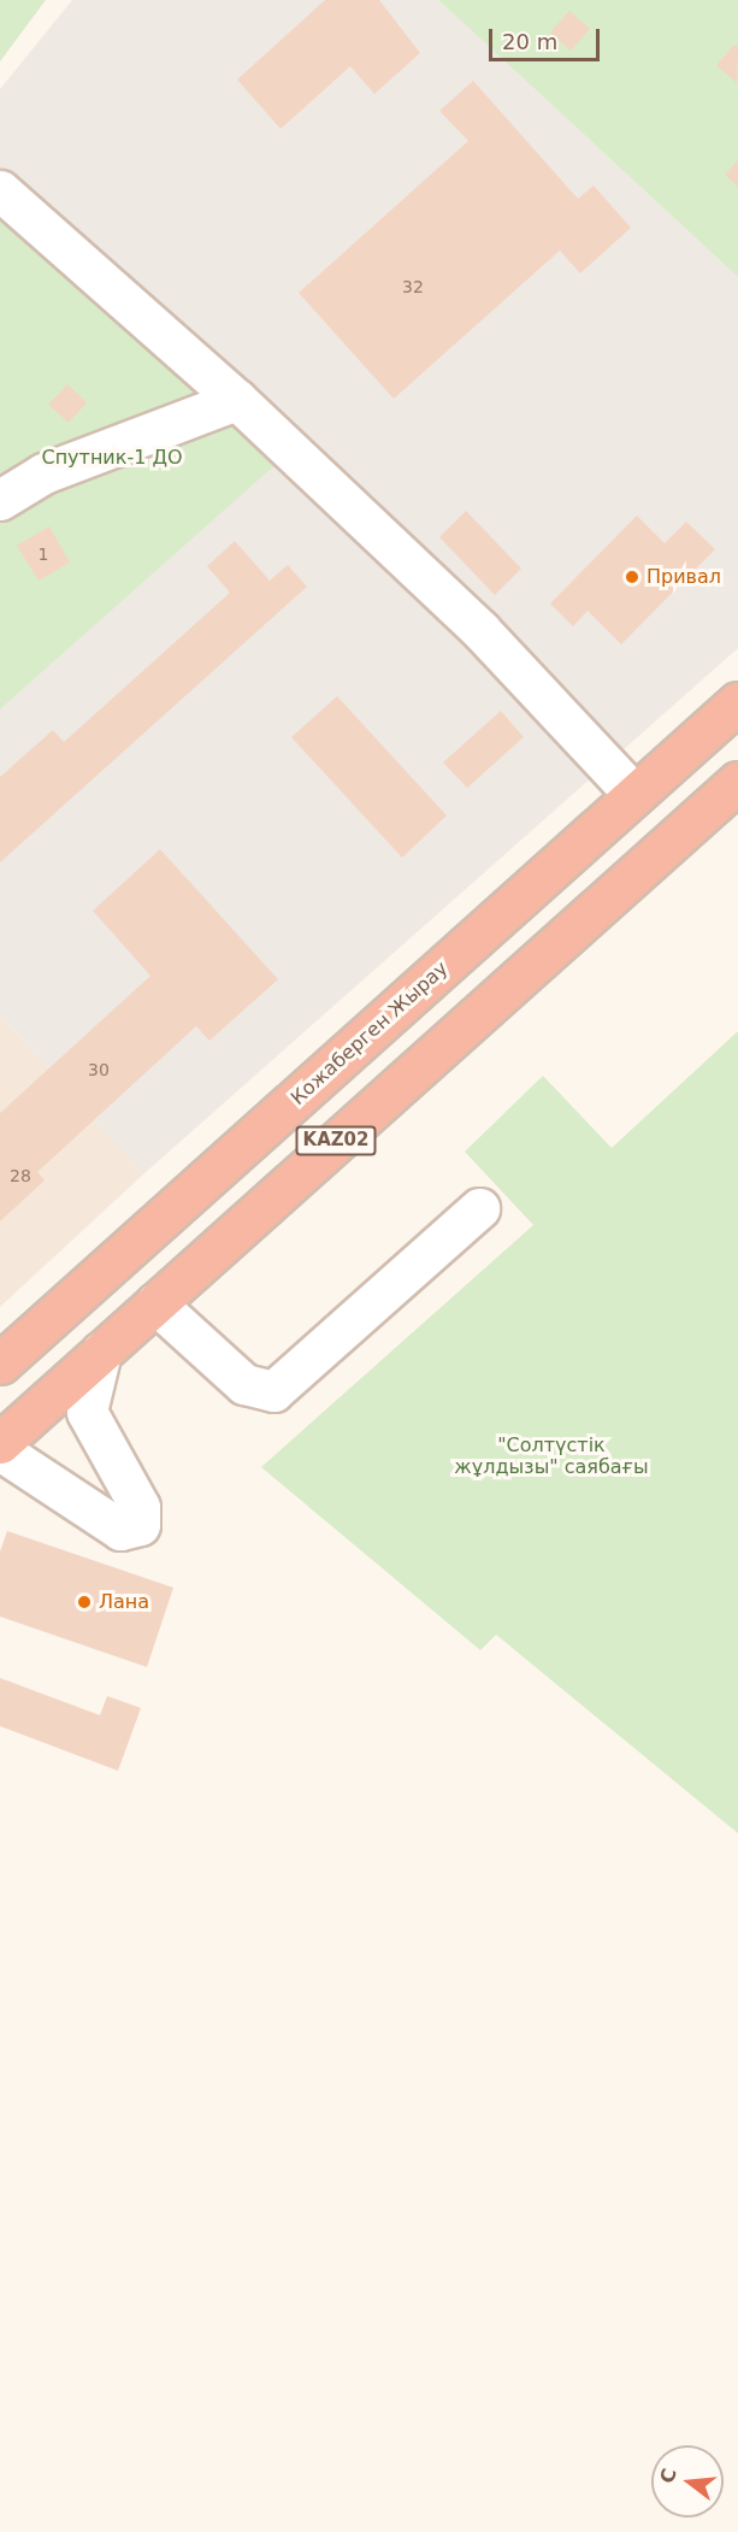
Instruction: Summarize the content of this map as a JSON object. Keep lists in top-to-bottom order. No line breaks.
{"streets":{"highway":["Кожаберген Жырау","KAZ02"]},"parks":["Спутник-1 ДО","\"Солтүстік жұлдызы\" саябағы"],"places":["Привал","Лана"],"house_numbers":["32","1","30","28"],"scale_bar":"20 m","north":"left"}
